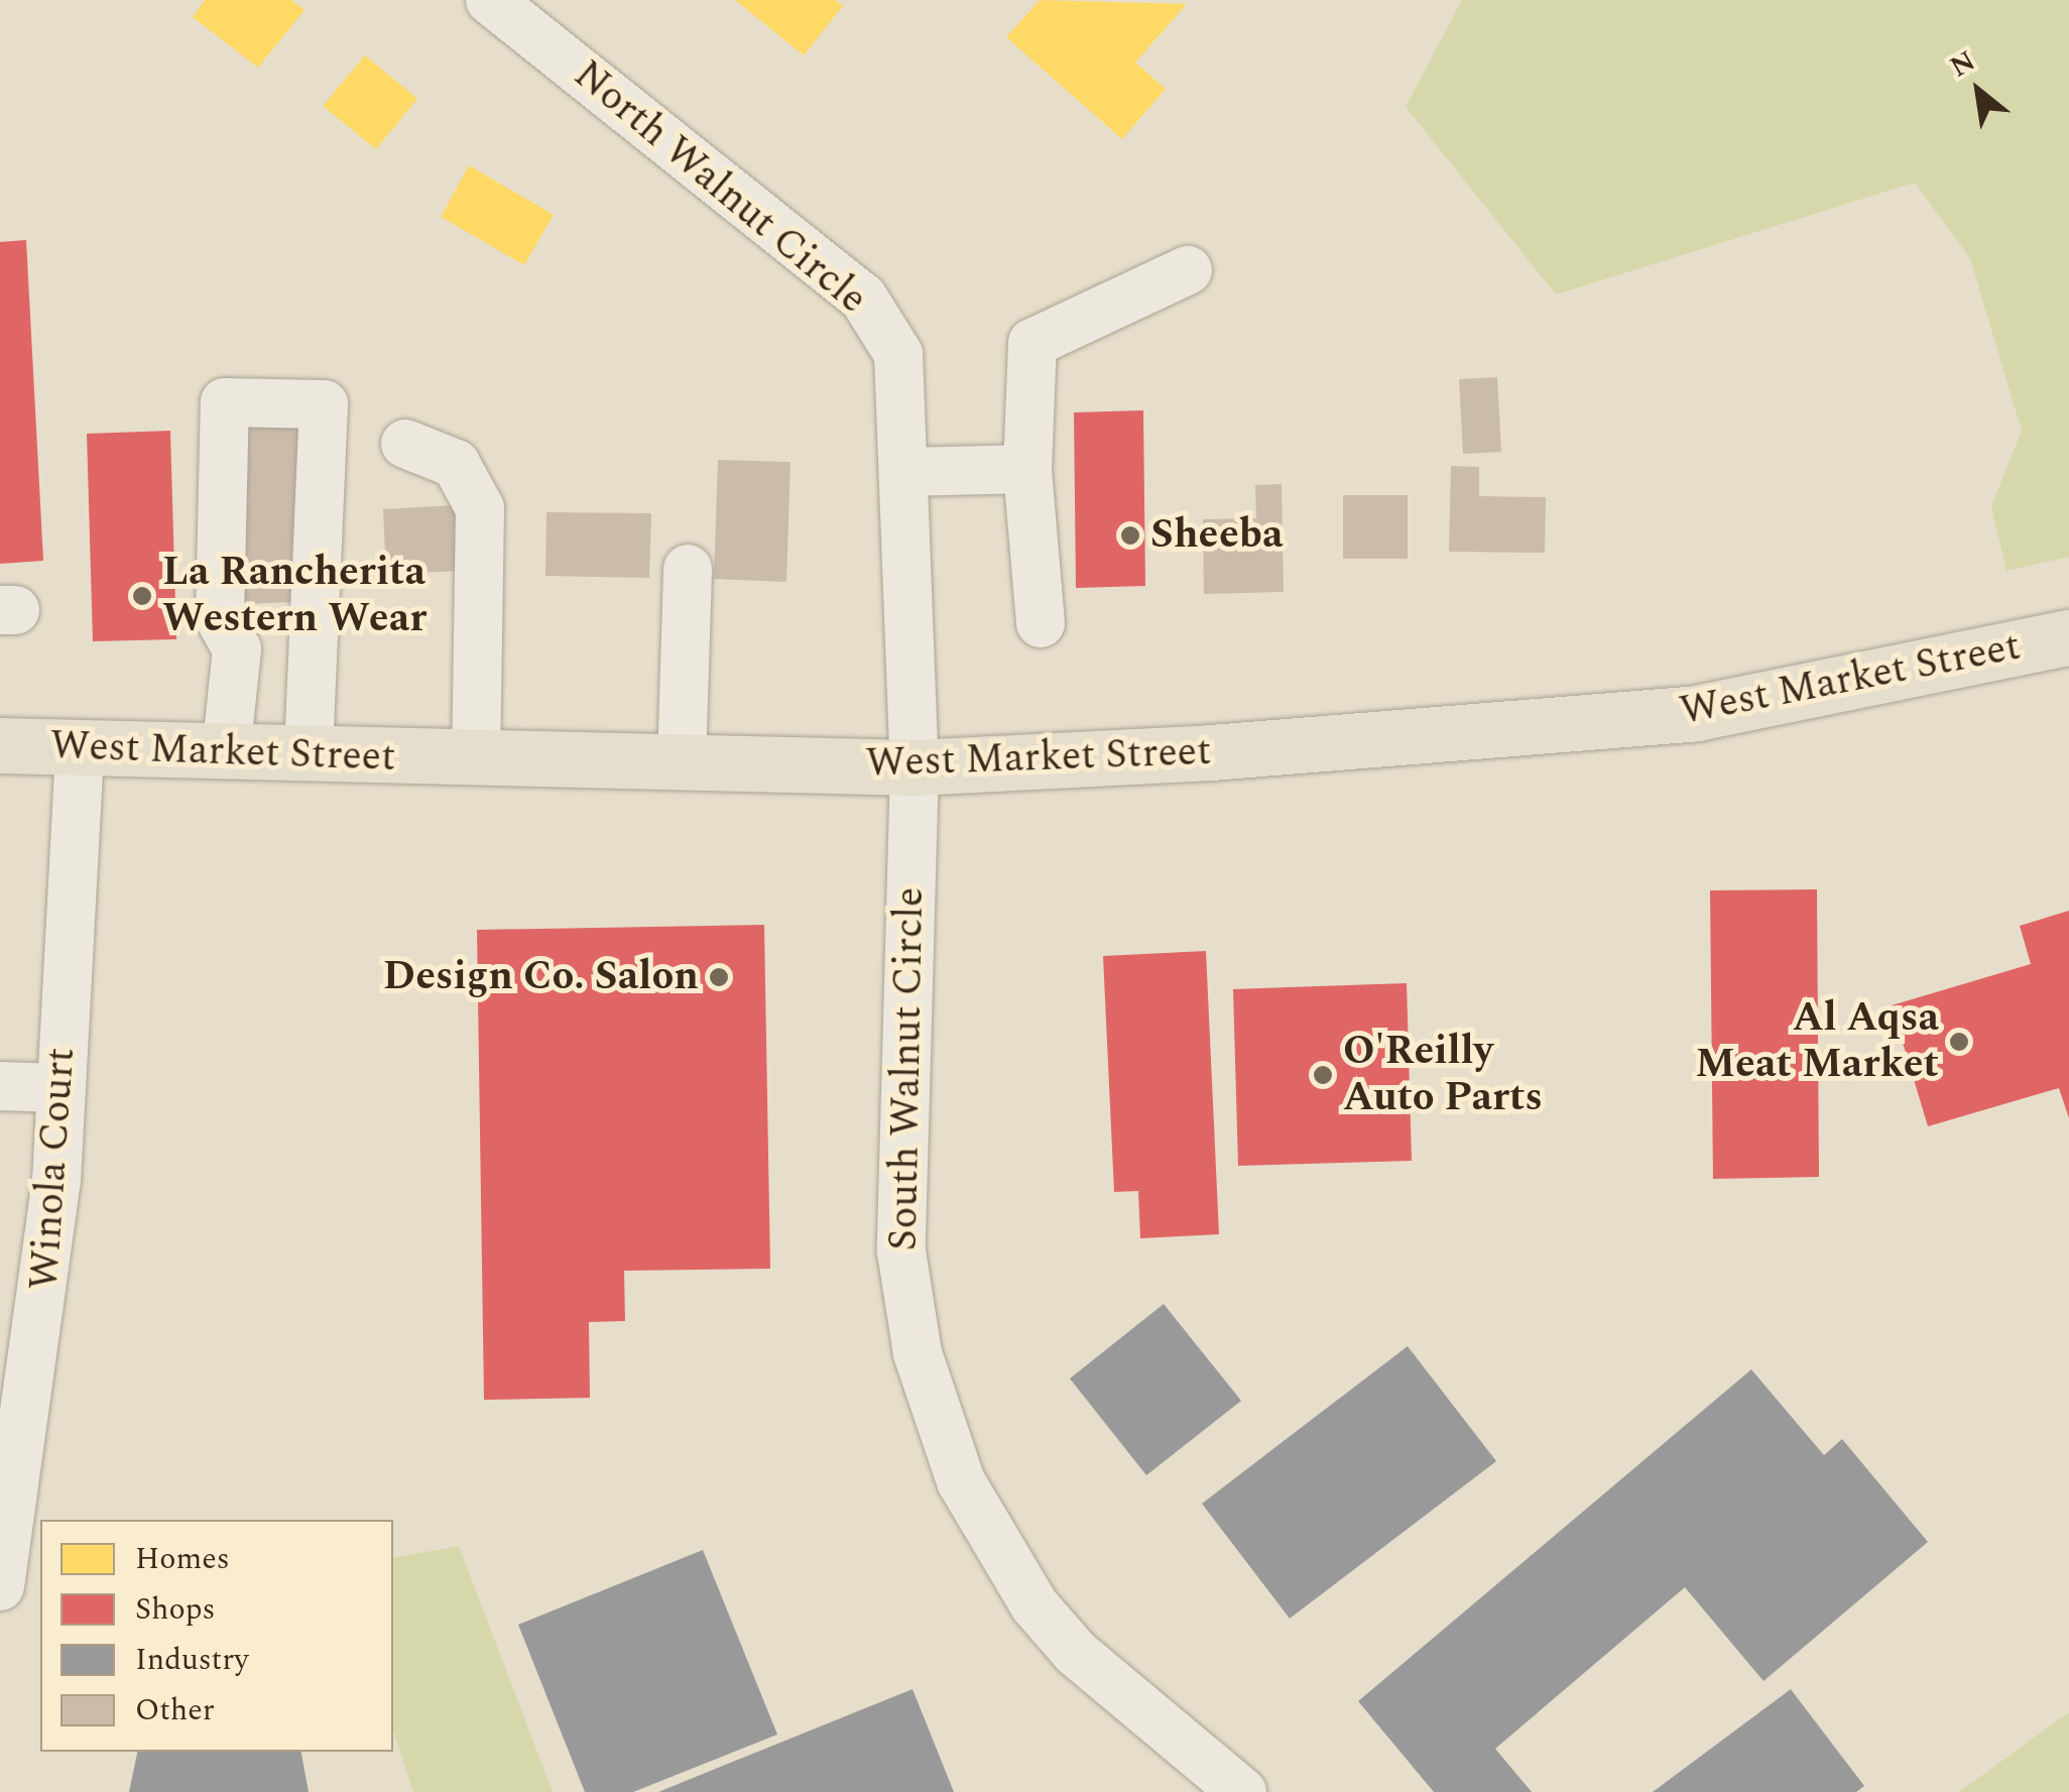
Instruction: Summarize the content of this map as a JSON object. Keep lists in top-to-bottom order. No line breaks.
{"streets":{"main road":["West Market Street"],"street":["North Walnut Circle","South Walnut Circle","Winola Court"]},"crossings":[["North Walnut Circle","West Market Street"],["North Walnut Circle","South Walnut Circle"],["West Market Street","South Walnut Circle"],["West Market Street","Winola Court"]],"places":["Sheeba","La Rancherita Western Wear","Design Co. Salon","Al Aqsa Meat Market","O'Reilly Auto Parts"],"legend":["Homes","Shops","Industry","Other"],"north":"top left"}
